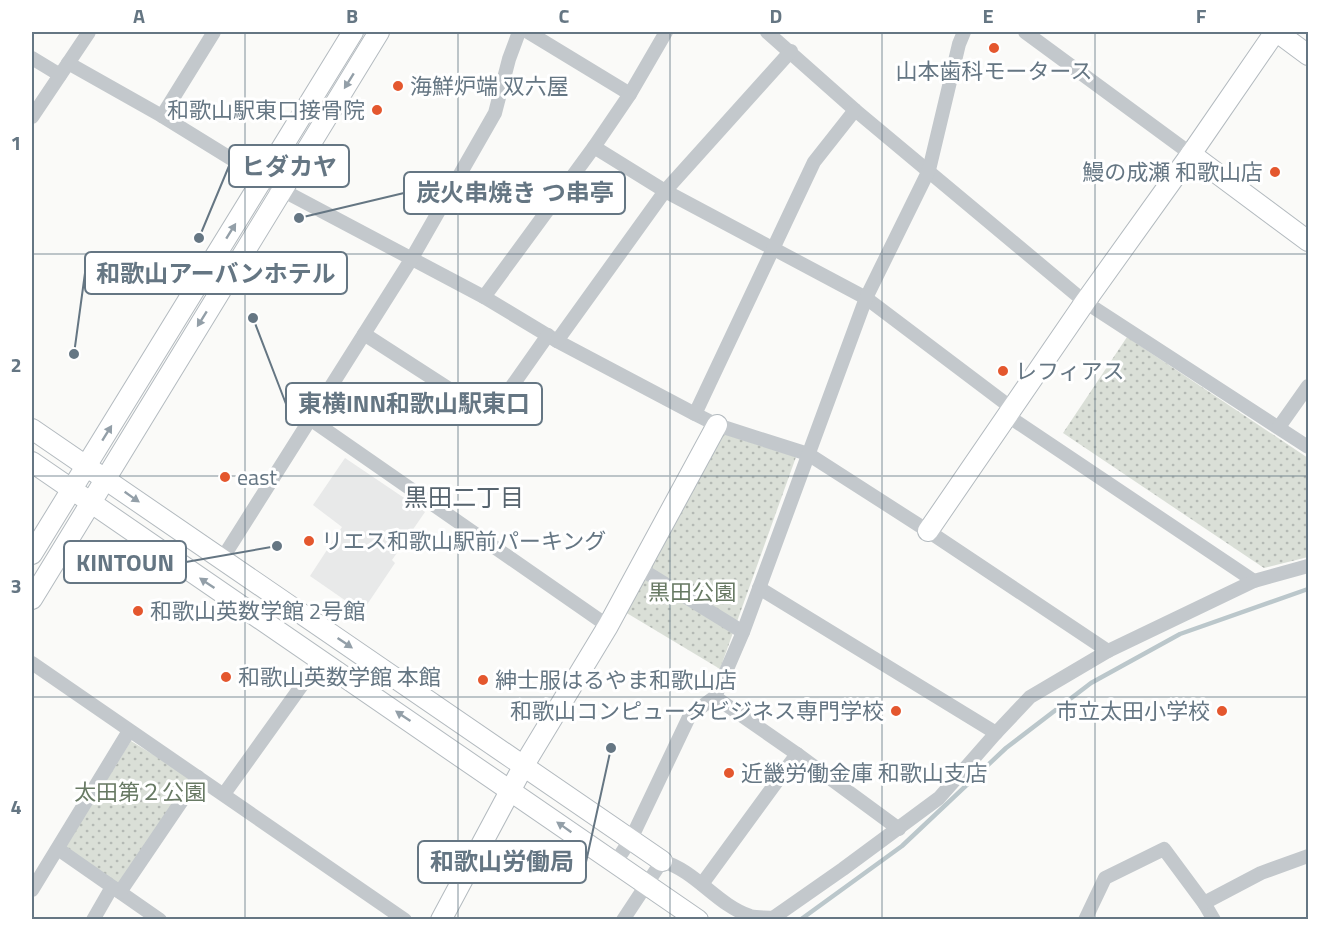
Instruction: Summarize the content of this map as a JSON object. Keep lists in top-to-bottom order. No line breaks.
{"districts":["黒田二丁目"],"parks":["黒田公園","太田第２公園"],"places":["山本歯科モータース","海鮮炉端 双六屋","和歌山駅東口接骨院","鰻の成瀬 和歌山店","炭火串焼き つ串亭","ヒダカヤ","東横INN和歌山駅東口","和歌山アーバンホテル","レフィアス","east","リエス和歌山駅前パーキング","KINTOUN","和歌山英数学館 2号館","和歌山英数学館 本館","紳士服はるやま和歌山店","和歌山コンピュータビジネス専門学校","市立太田小学校","和歌山労働局","近畿労働金庫 和歌山支店"],"grid":{"columns":["A","B","C","D","E","F"],"rows":["1","2","3","4"]}}
